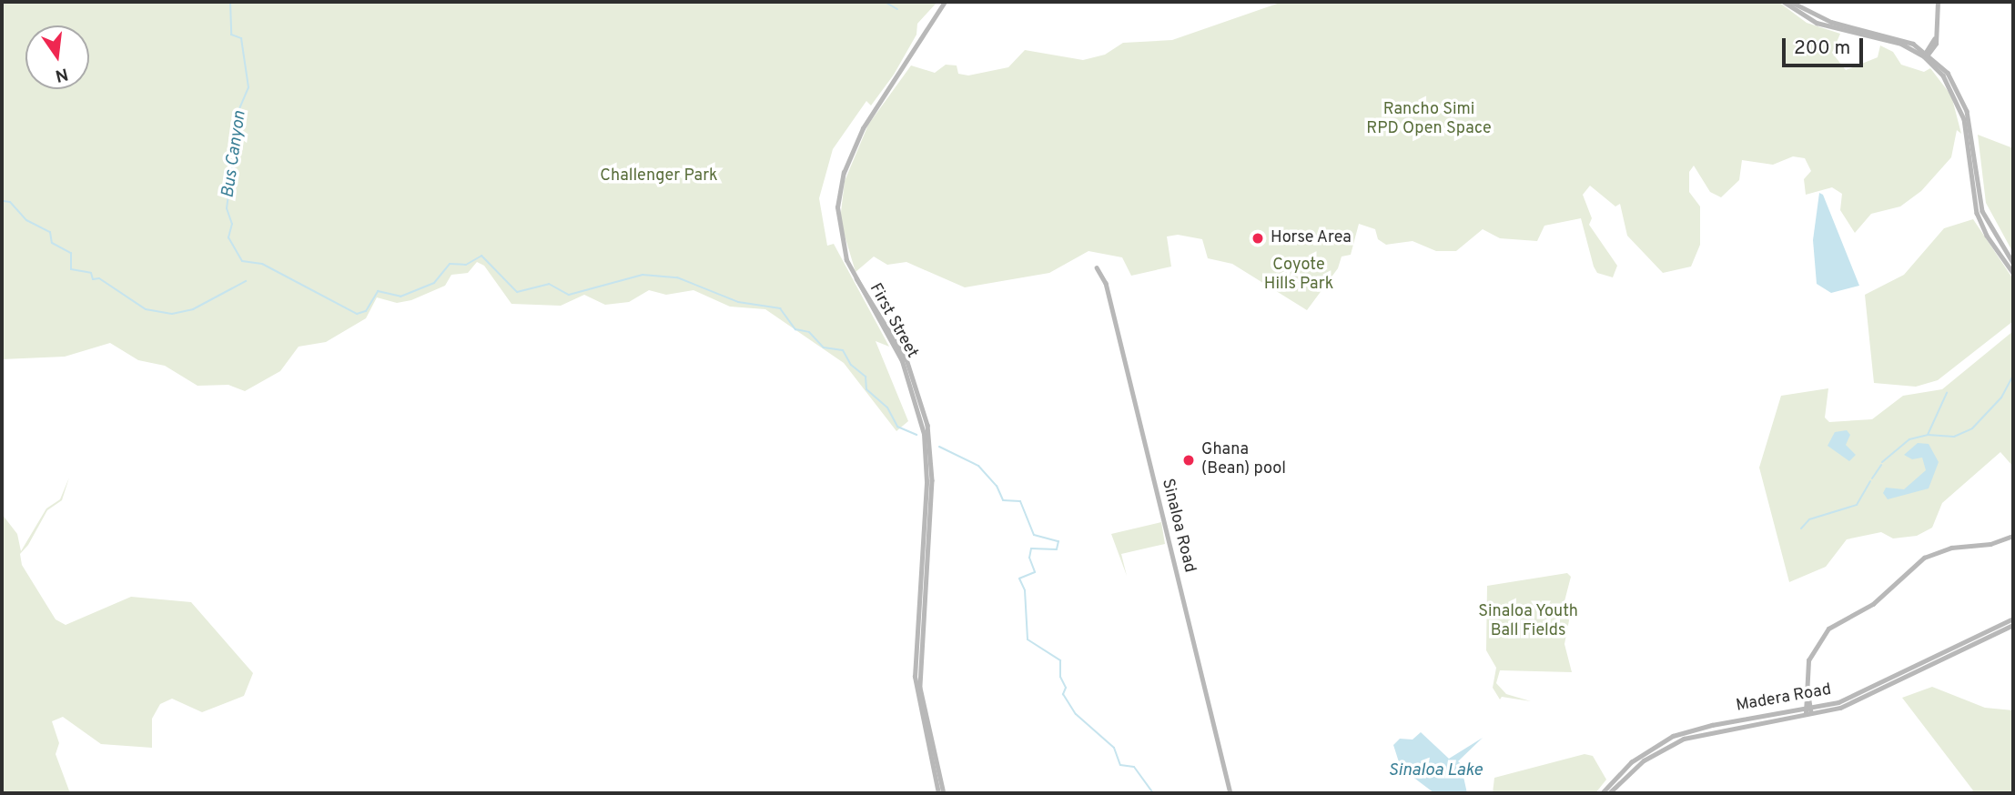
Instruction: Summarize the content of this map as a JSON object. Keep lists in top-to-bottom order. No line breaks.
{"streets":{"main road":["First Street","Sinaloa Road","Madera Road"]},"water":["Bus Canyon","Sinaloa Lake"],"parks":["Rancho Simi RPD Open Space","Challenger Park","Coyote Hills Park","Sinaloa Youth Ball Fields"],"places":["Horse Area","Ghana (Bean) pool"],"scale_bar":"200 m","north":"bottom"}
